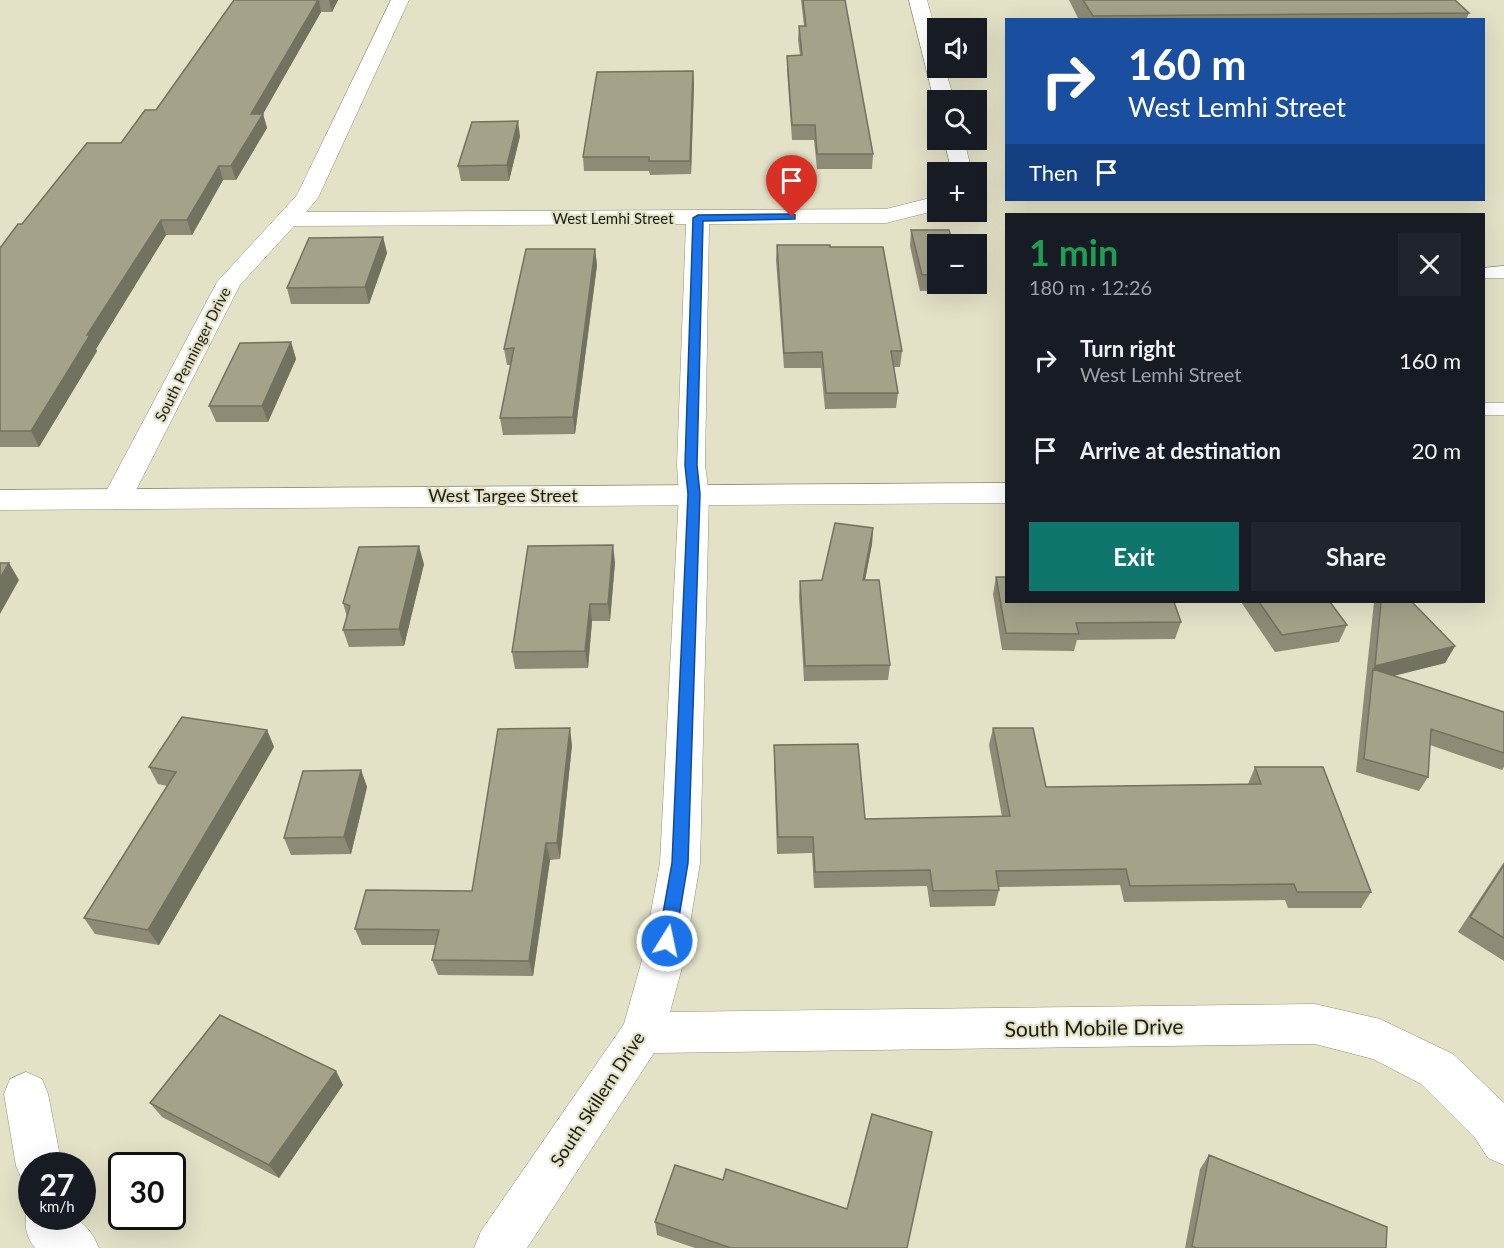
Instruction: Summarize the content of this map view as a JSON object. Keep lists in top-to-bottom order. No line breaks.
{"streets":{"street":["West Lemhi Street","South Penninger Drive","West Targee Street","South Mobile Drive","South Skillern Drive"]},"crossings":[["West Lemhi Street","South Penninger Drive"],["West Lemhi Street","South Skillern Drive"],["South Penninger Drive","West Targee Street"],["West Targee Street","South Skillern Drive"],["South Mobile Drive","South Skillern Drive"]],"page":{"map_buttons":["+","−"],"turn":["160 m","West Lemhi Street"],"then":"Then","heading":["1 min","180 m · 12:26"],"list":[{"name":"Turn right","note":"West Lemhi Street","value":"160 m"},{"name":"Arrive at destination","value":"20 m"}],"buttons":["Exit","Share"],"speed":"27 km/h","limit":"30"}}
